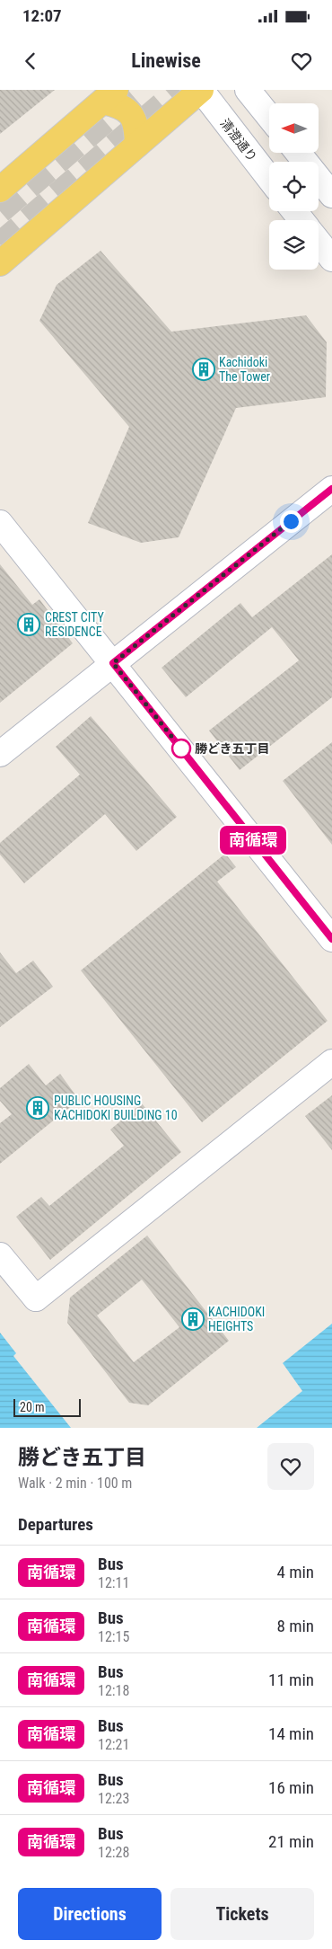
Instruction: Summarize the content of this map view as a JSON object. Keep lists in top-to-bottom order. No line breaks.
{"streets":{"street":["清澄通り"]},"places":{"building":["Kachidoki The Tower","CREST CITY RESIDENCE","PUBLIC HOUSING KACHIDOKI BUILDING 10","KACHIDOKI HEIGHTS"],"other":["勝どき五丁目"]},"lines":["bus line 南循環"],"scale_bar":"20 m","north":"left","page":{"status":"12:07","header":"Linewise","on_map":"南循環","scale":"20 m","heading":[["勝どき五丁目","Walk · 2 min · 100 m"],"Departures"],"list":[{"mark":"南循環","name":"Bus","note":"12:11","value":"4 min"},{"mark":"南循環","name":"Bus","note":"12:15","value":"8 min"},{"mark":"南循環","name":"Bus","note":"12:18","value":"11 min"},{"mark":"南循環","name":"Bus","note":"12:21","value":"14 min"},{"mark":"南循環","name":"Bus","note":"12:23","value":"16 min"},{"mark":"南循環","name":"Bus","note":"12:28","value":"21 min"}],"buttons":["Directions","Tickets"]}}
